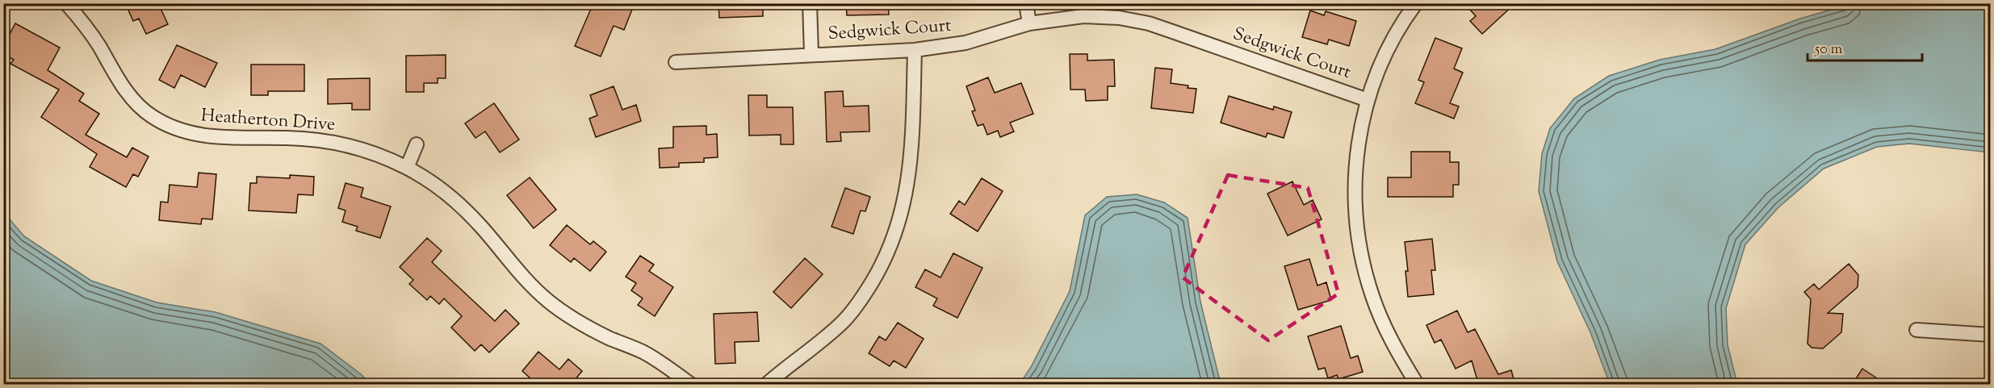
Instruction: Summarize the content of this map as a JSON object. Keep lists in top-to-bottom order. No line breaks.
{"streets":{"street":["Sedgwick Court","Heatherton Drive"]},"scale_bar":"50 m"}
